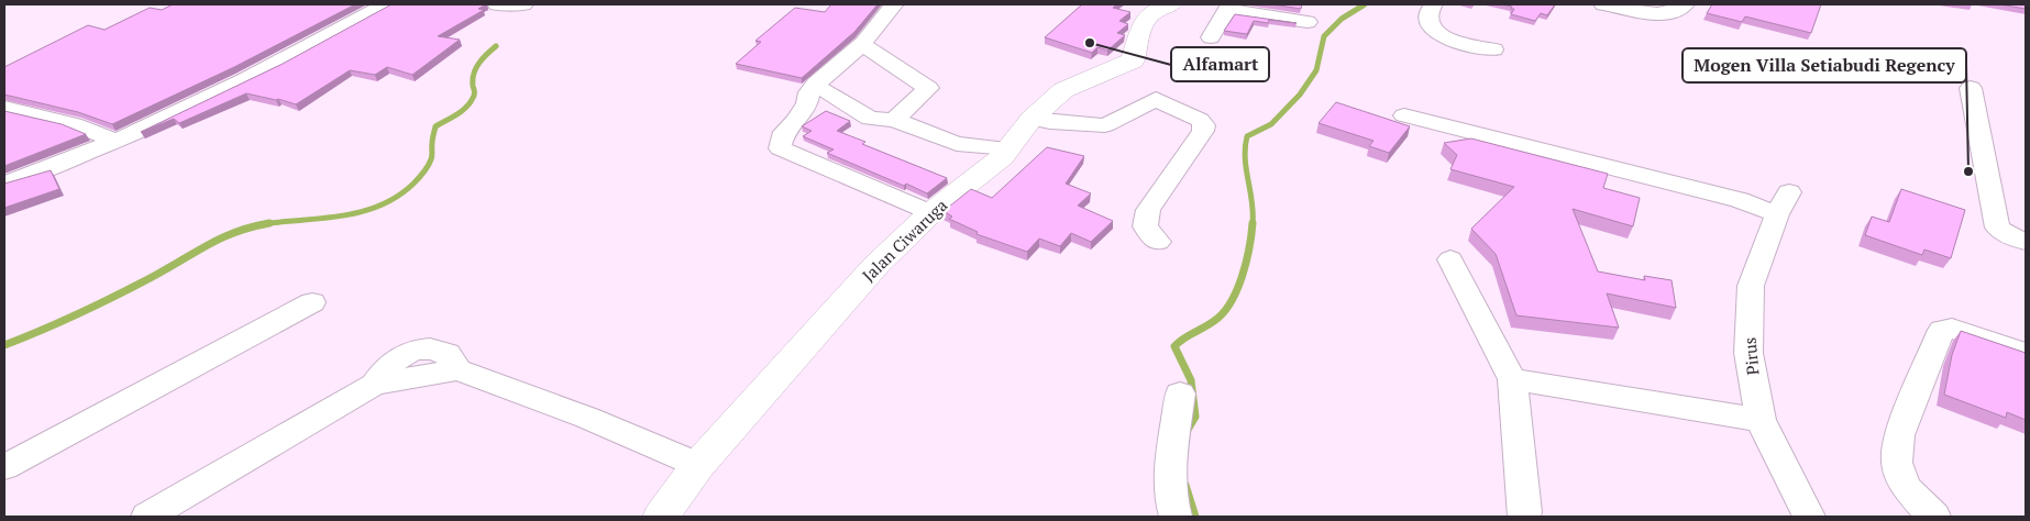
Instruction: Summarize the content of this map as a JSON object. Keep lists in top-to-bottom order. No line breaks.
{"streets":{"street":["Jalan Ciwaruga","Pirus"]},"places":["Alfamart","Mogen Villa Setiabudi Regency"]}
